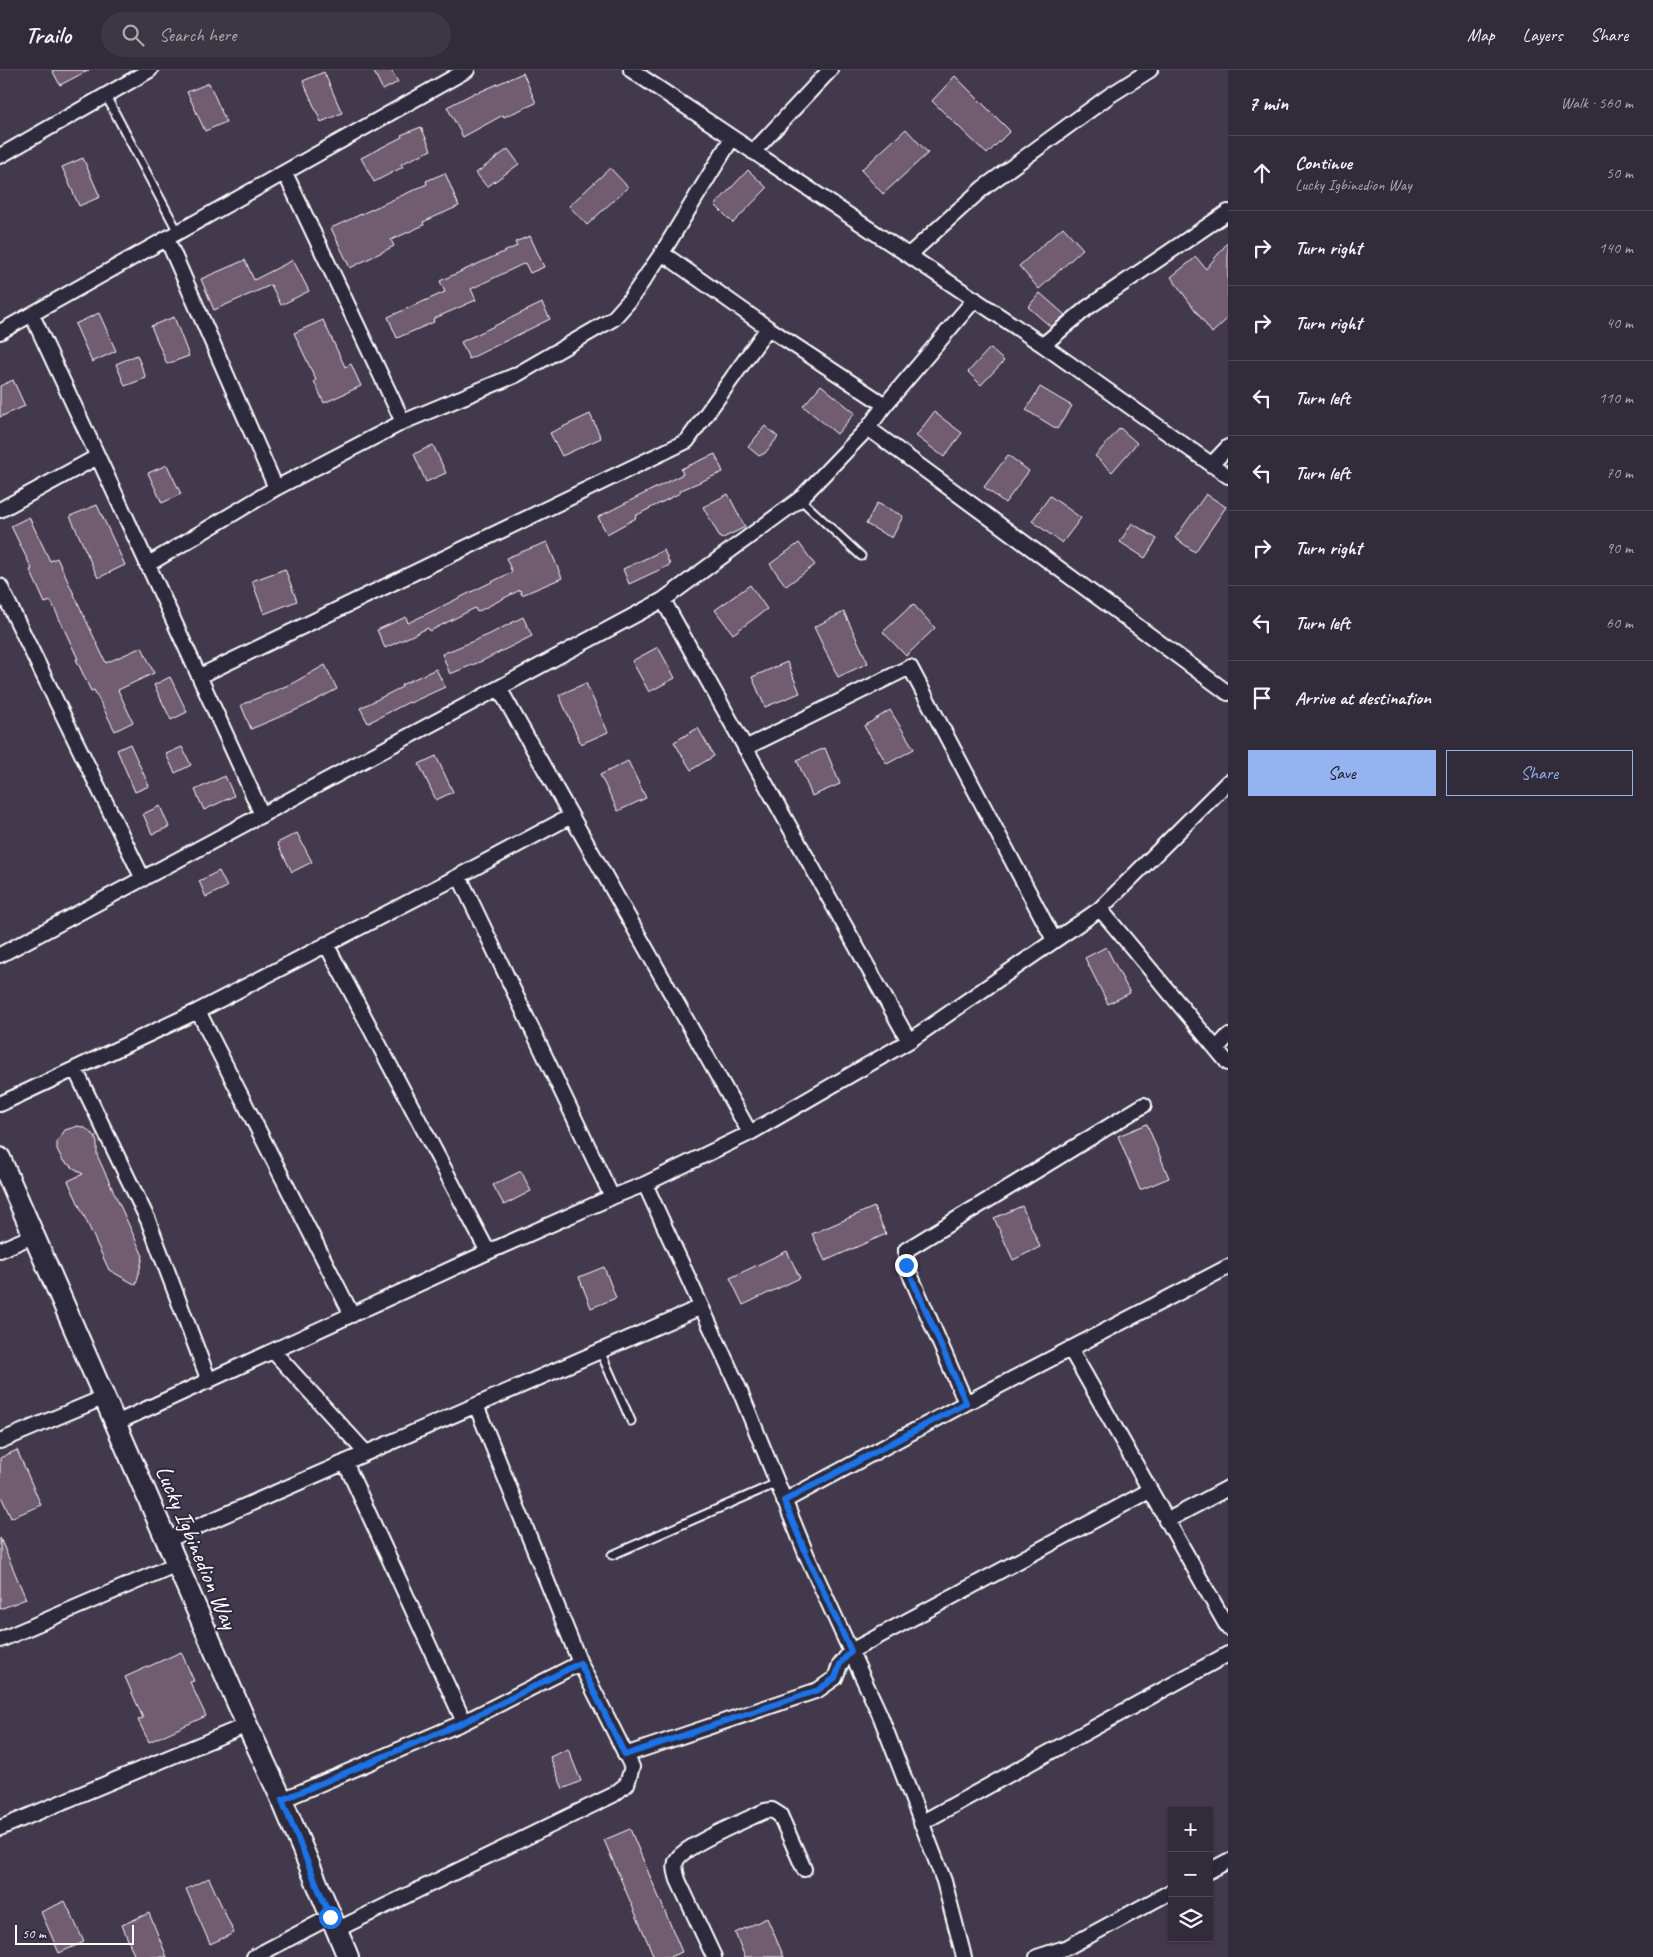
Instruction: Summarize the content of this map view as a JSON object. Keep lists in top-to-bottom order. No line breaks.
{"streets":{"street":["Lucky Igbinedion Way"]},"scale_bar":"50 m","page":{"header":"Trailo","search":"Search here","nav":["Map","Layers","Share"],"heading":["7 min","Walk · 560 m"],"list":[["Continue","Lucky Igbinedion Way","50 m"],["Turn right","140 m"],["Turn right","40 m"],["Turn left","110 m"],["Turn left","70 m"],["Turn right","90 m"],["Turn left","60 m"],"Arrive at destination"],"buttons":["Save","Share"],"map_buttons":["+","−"],"scale":"50 m"}}
